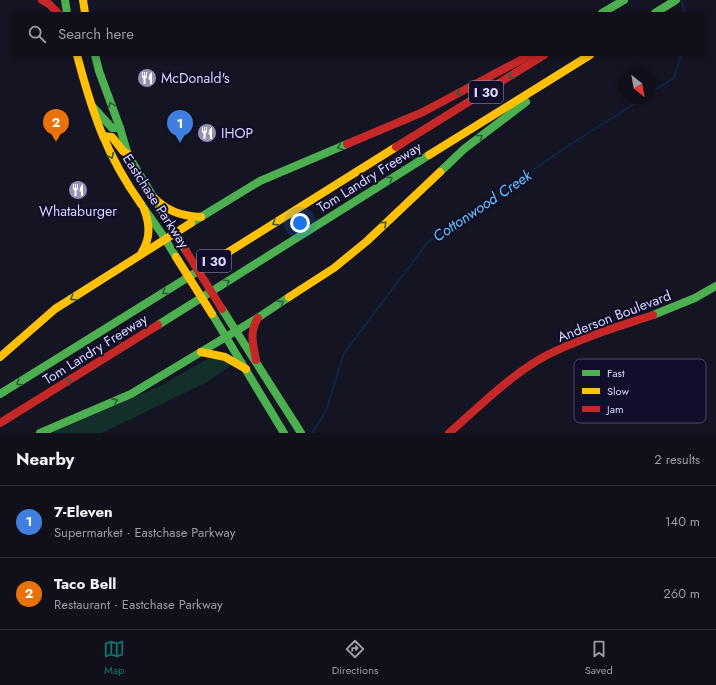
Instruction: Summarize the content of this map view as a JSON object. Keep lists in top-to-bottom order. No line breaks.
{"streets":{"main road":["I 30","Tom Landry Freeway","Eastchase Parkway","Anderson Boulevard"]},"water":["Cottonwood Creek"],"places":{"restaurant":["McDonald's","IHOP","Whataburger"]},"legend":["Fast","Slow","Jam"],"north":"bottom right","page":{"search":"Search here","pins":["2","1"],"heading":["Nearby","2 results"],"list":[{"mark":"1","name":"7-Eleven","note":"Supermarket · Eastchase Parkway","value":"140 m"},{"mark":"2","name":"Taco Bell","note":"Restaurant · Eastchase Parkway","value":"260 m"}],"nav":["Map","Directions","Saved"]}}
